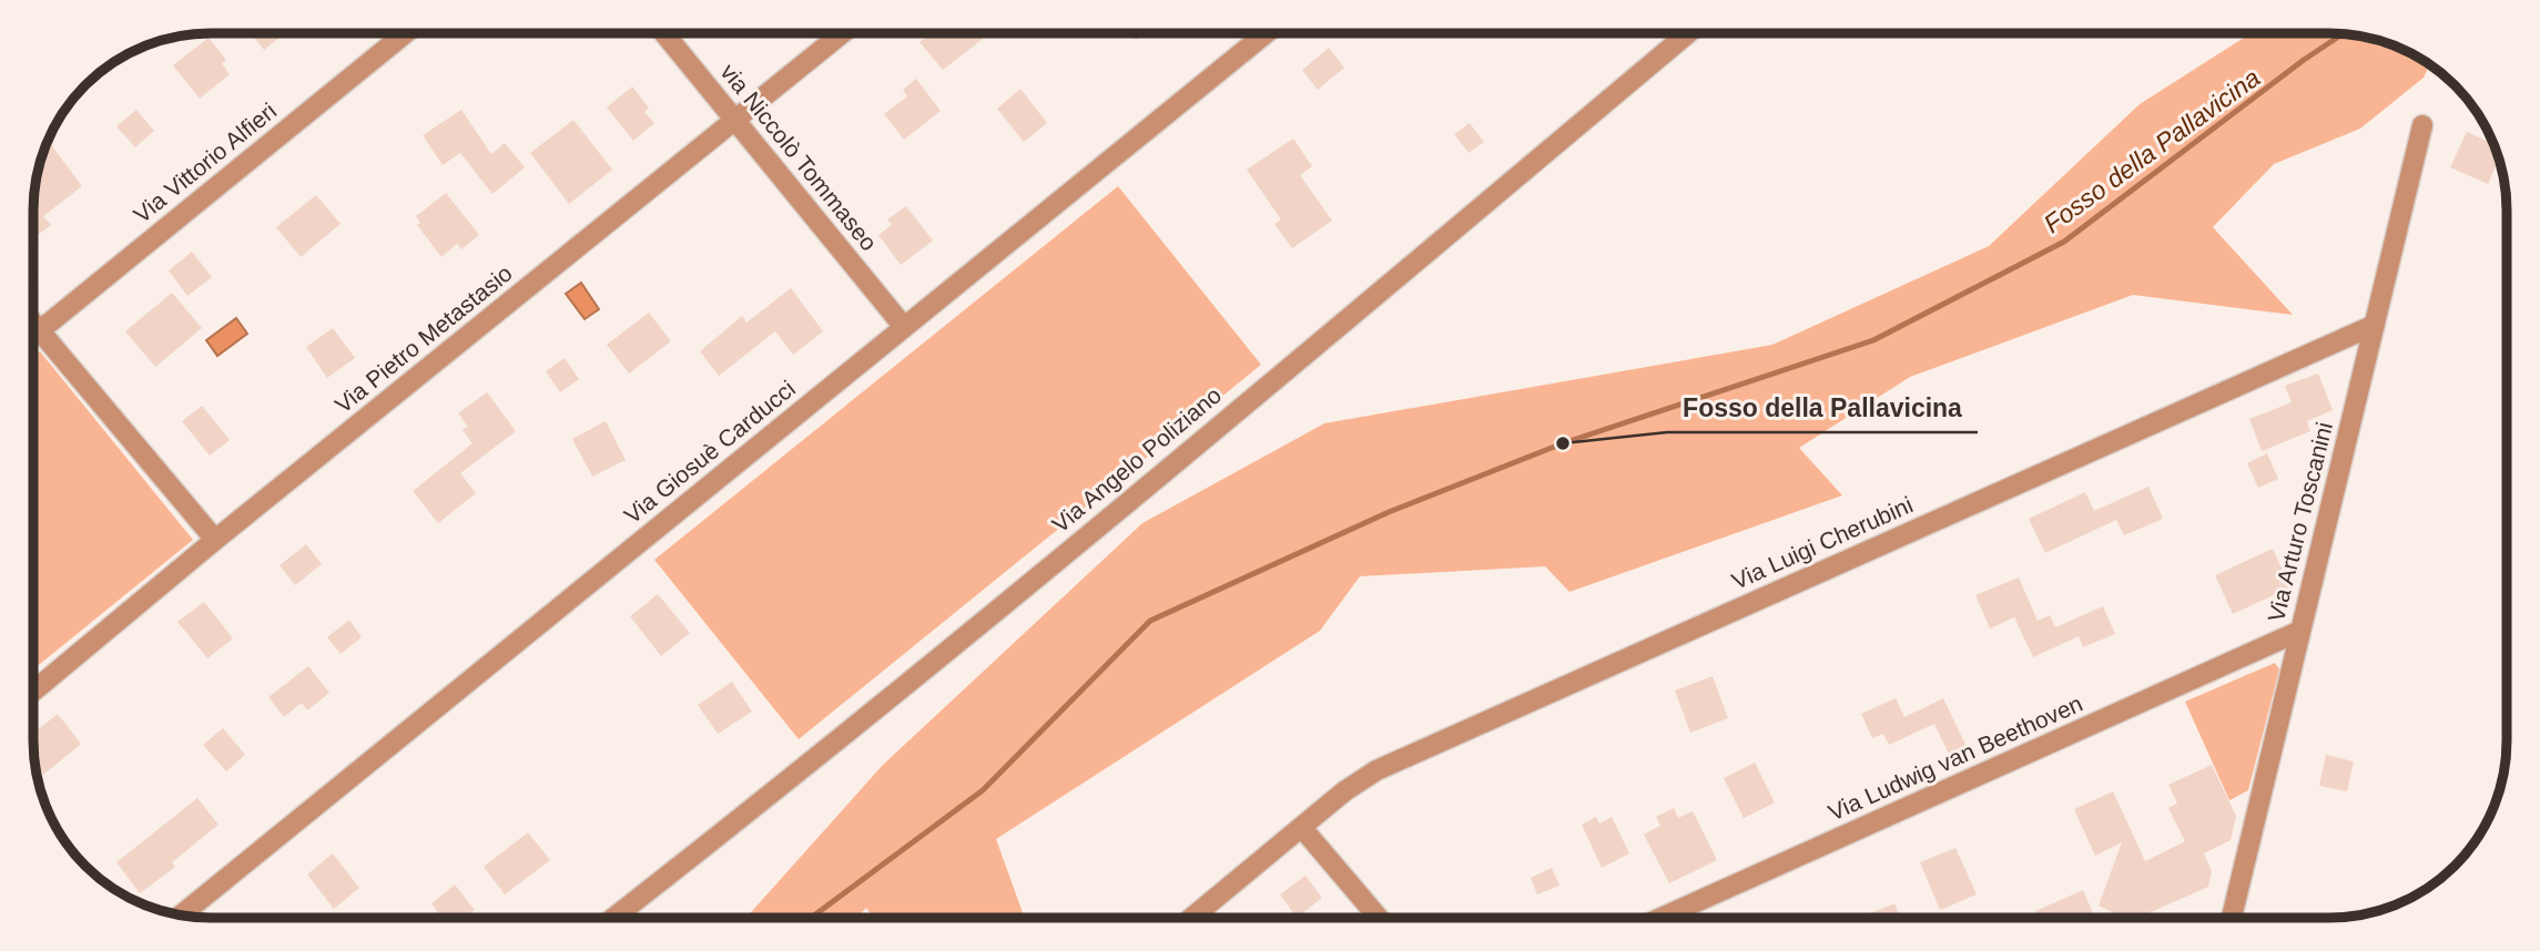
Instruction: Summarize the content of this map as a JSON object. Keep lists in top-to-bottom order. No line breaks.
{"streets":{"street":["via Niccolò Tommaseo","Via Vittorio Alfieri","Via Pietro Metastasio","Via Giosuè Carducci","Via Angelo Poliziano","Via Arturo Toscanini","Via Luigi Cherubini","Via Ludwig van Beethoven"]},"crossings":[["via Niccolò Tommaseo","Via Pietro Metastasio"],["via Niccolò Tommaseo","Via Giosuè Carducci"],["Via Arturo Toscanini","Via Luigi Cherubini"],["Via Arturo Toscanini","Via Ludwig van Beethoven"]],"water":["Fosso della Pallavicina"],"places":["Fosso della Pallavicina"]}
